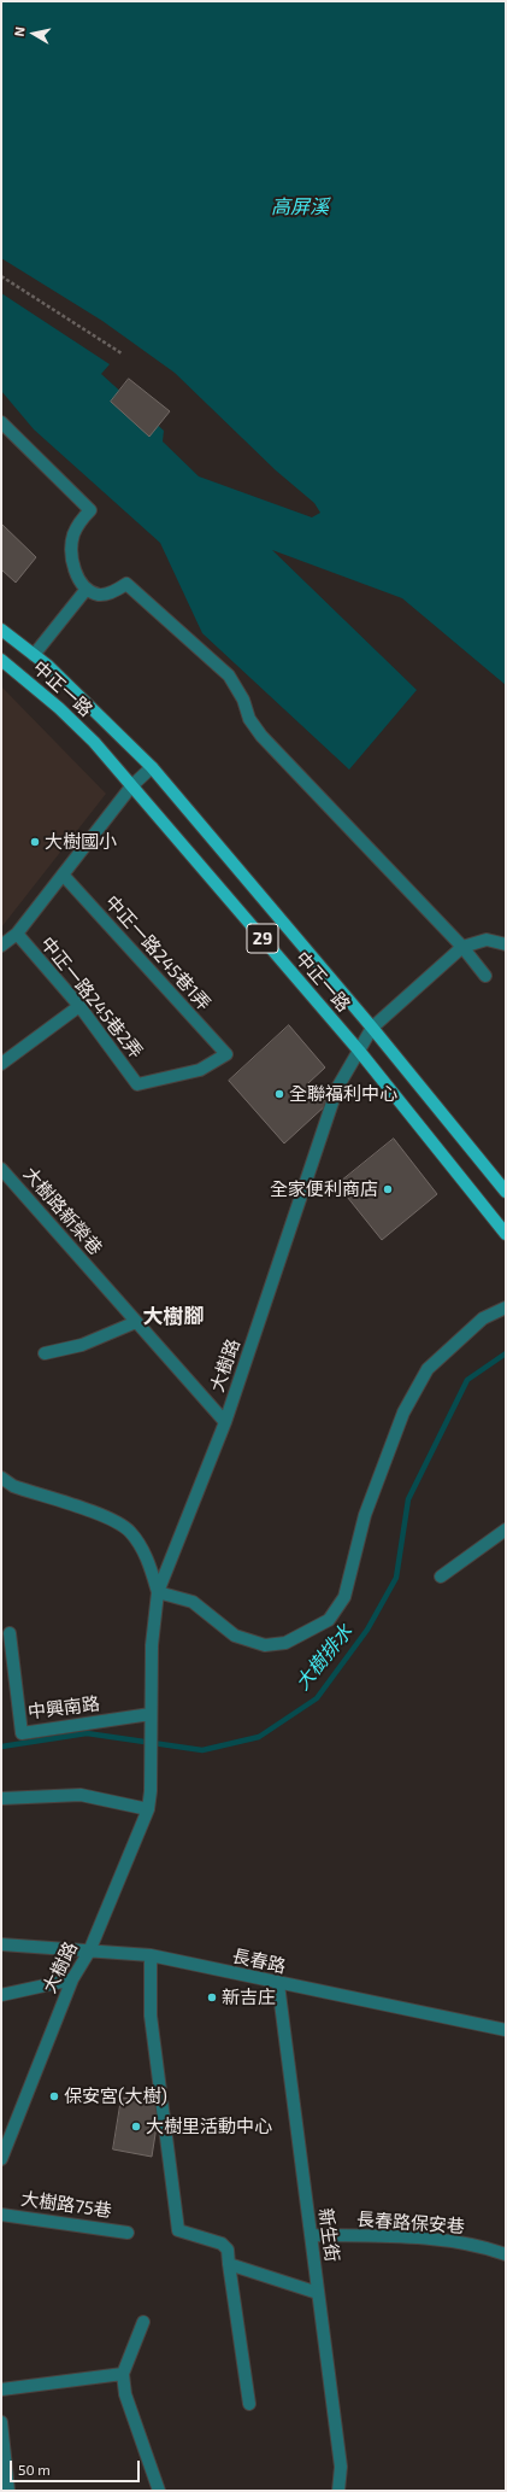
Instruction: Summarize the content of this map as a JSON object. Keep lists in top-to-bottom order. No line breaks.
{"streets":{"main road":["中正一路","29"],"street":["中正一路245巷1弄","中正一路245巷2弄","大樹路新榮巷","大樹路","中興南路","長春路","大樹路75巷","長春路保安巷","新生街"]},"crossings":[["中正一路","大樹路"],["中正一路245巷1弄","中正一路245巷2弄"],["大樹路新榮巷","大樹路"],["大樹路","中興南路"],["大樹路","長春路"],["長春路","新生街"],["長春路保安巷","新生街"]],"districts":["大樹腳"],"water":["高屏溪","大樹排水"],"places":["大樹國小","全聯福利中心","全家便利商店","新吉庄","保安宮(大樹)","大樹里活動中心"],"scale_bar":"50 m","north":"left"}
